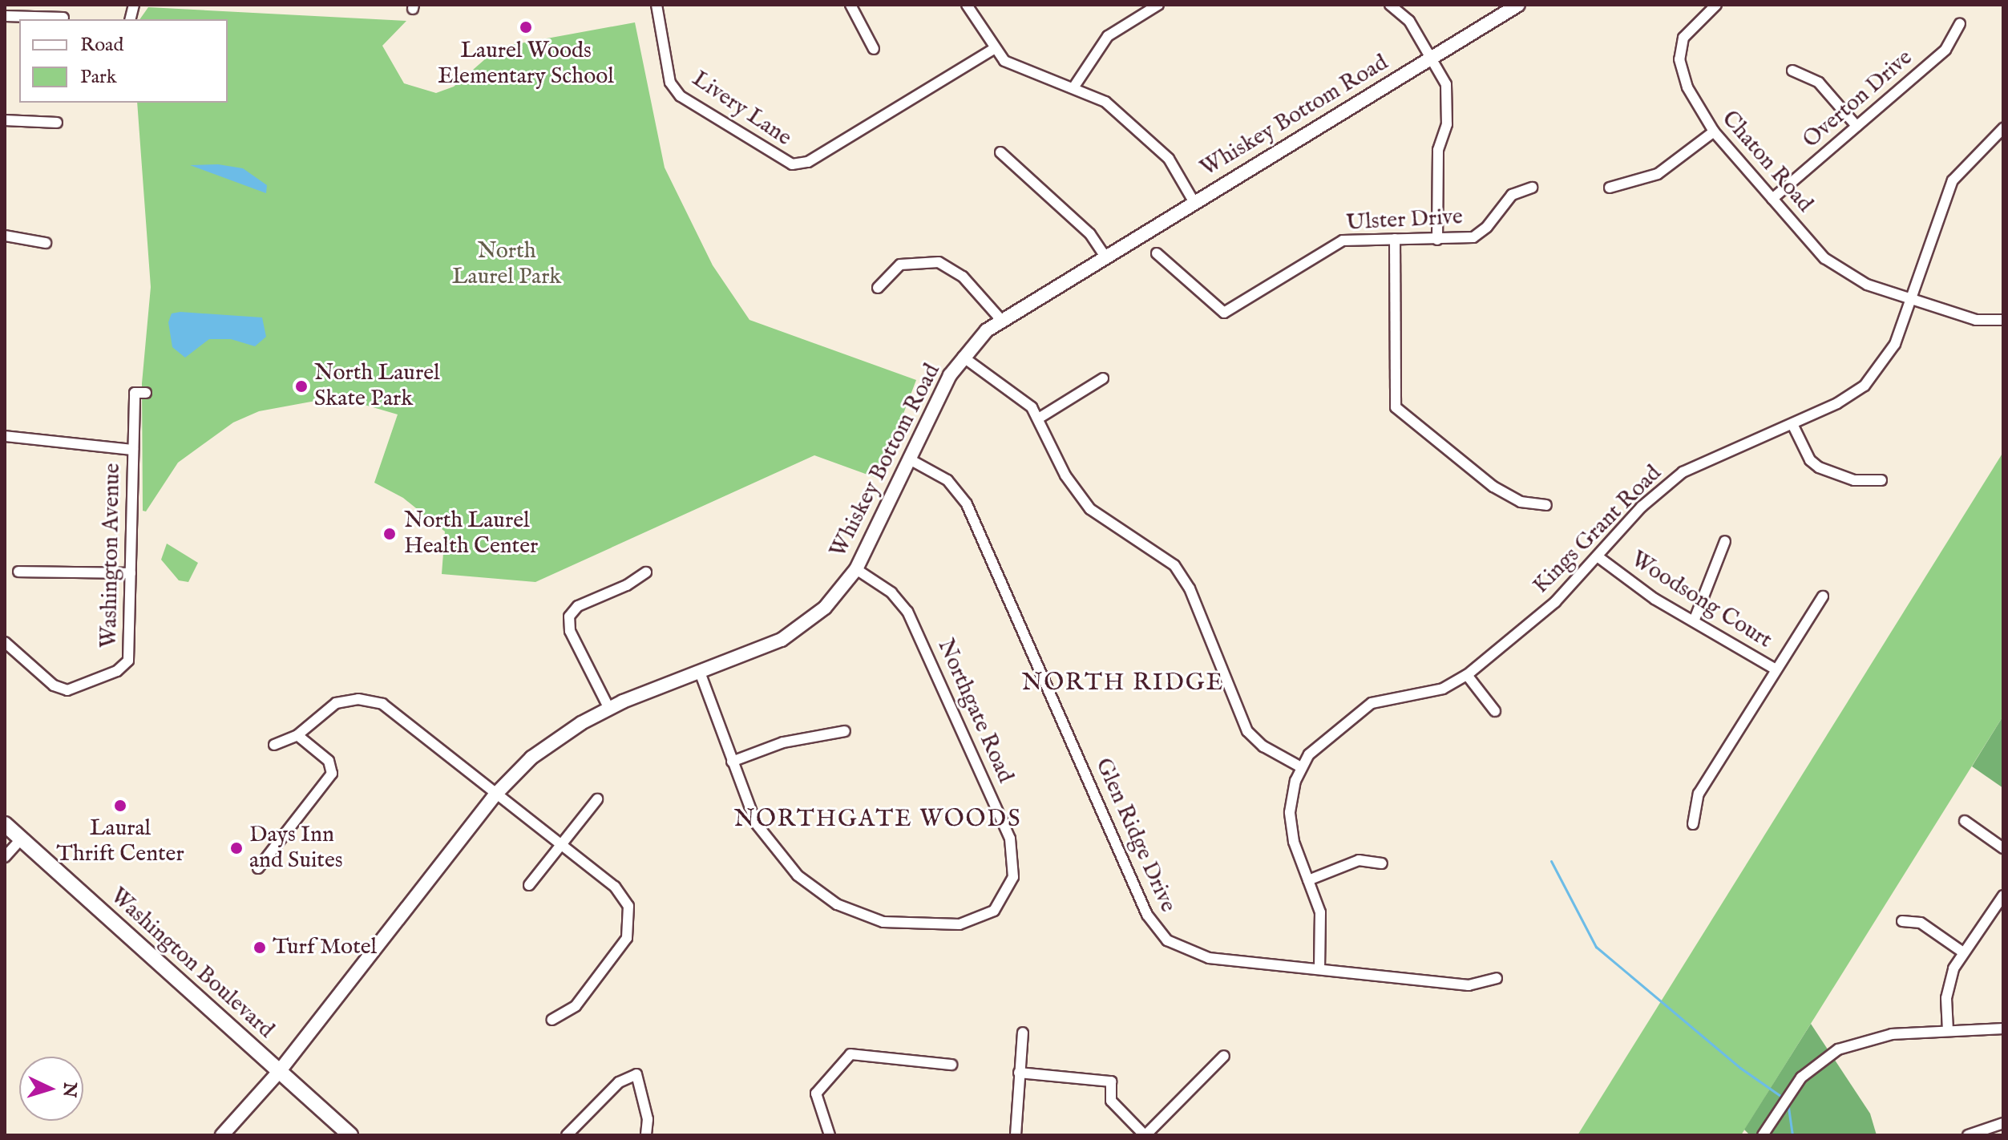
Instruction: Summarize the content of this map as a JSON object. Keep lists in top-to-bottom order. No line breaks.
{"streets":{"main road":["Washington Boulevard"],"street":["Overton Drive","Livery Lane","Whiskey Bottom Road","Chaton Road","Ulster Drive","Kings Grant Road","Washington Avenue","Woodsong Court","Northgate Road","Glen Ridge Drive"]},"crossings":[["Overton Drive","Chaton Road"],["Whiskey Bottom Road","Northgate Road"],["Whiskey Bottom Road","Glen Ridge Drive"],["Whiskey Bottom Road","Washington Boulevard"],["Chaton Road","Kings Grant Road"],["Kings Grant Road","Woodsong Court"],["Kings Grant Road","Glen Ridge Drive"]],"districts":["NORTH RIDGE","NORTHGATE WOODS"],"parks":["North Laurel Park"],"places":["Laurel Woods Elementary School","North Laurel Skate Park","North Laurel Health Center","Laural Thrift Center","Days Inn and Suites","Turf Motel"],"legend":["Road","Park"],"north":"right"}
